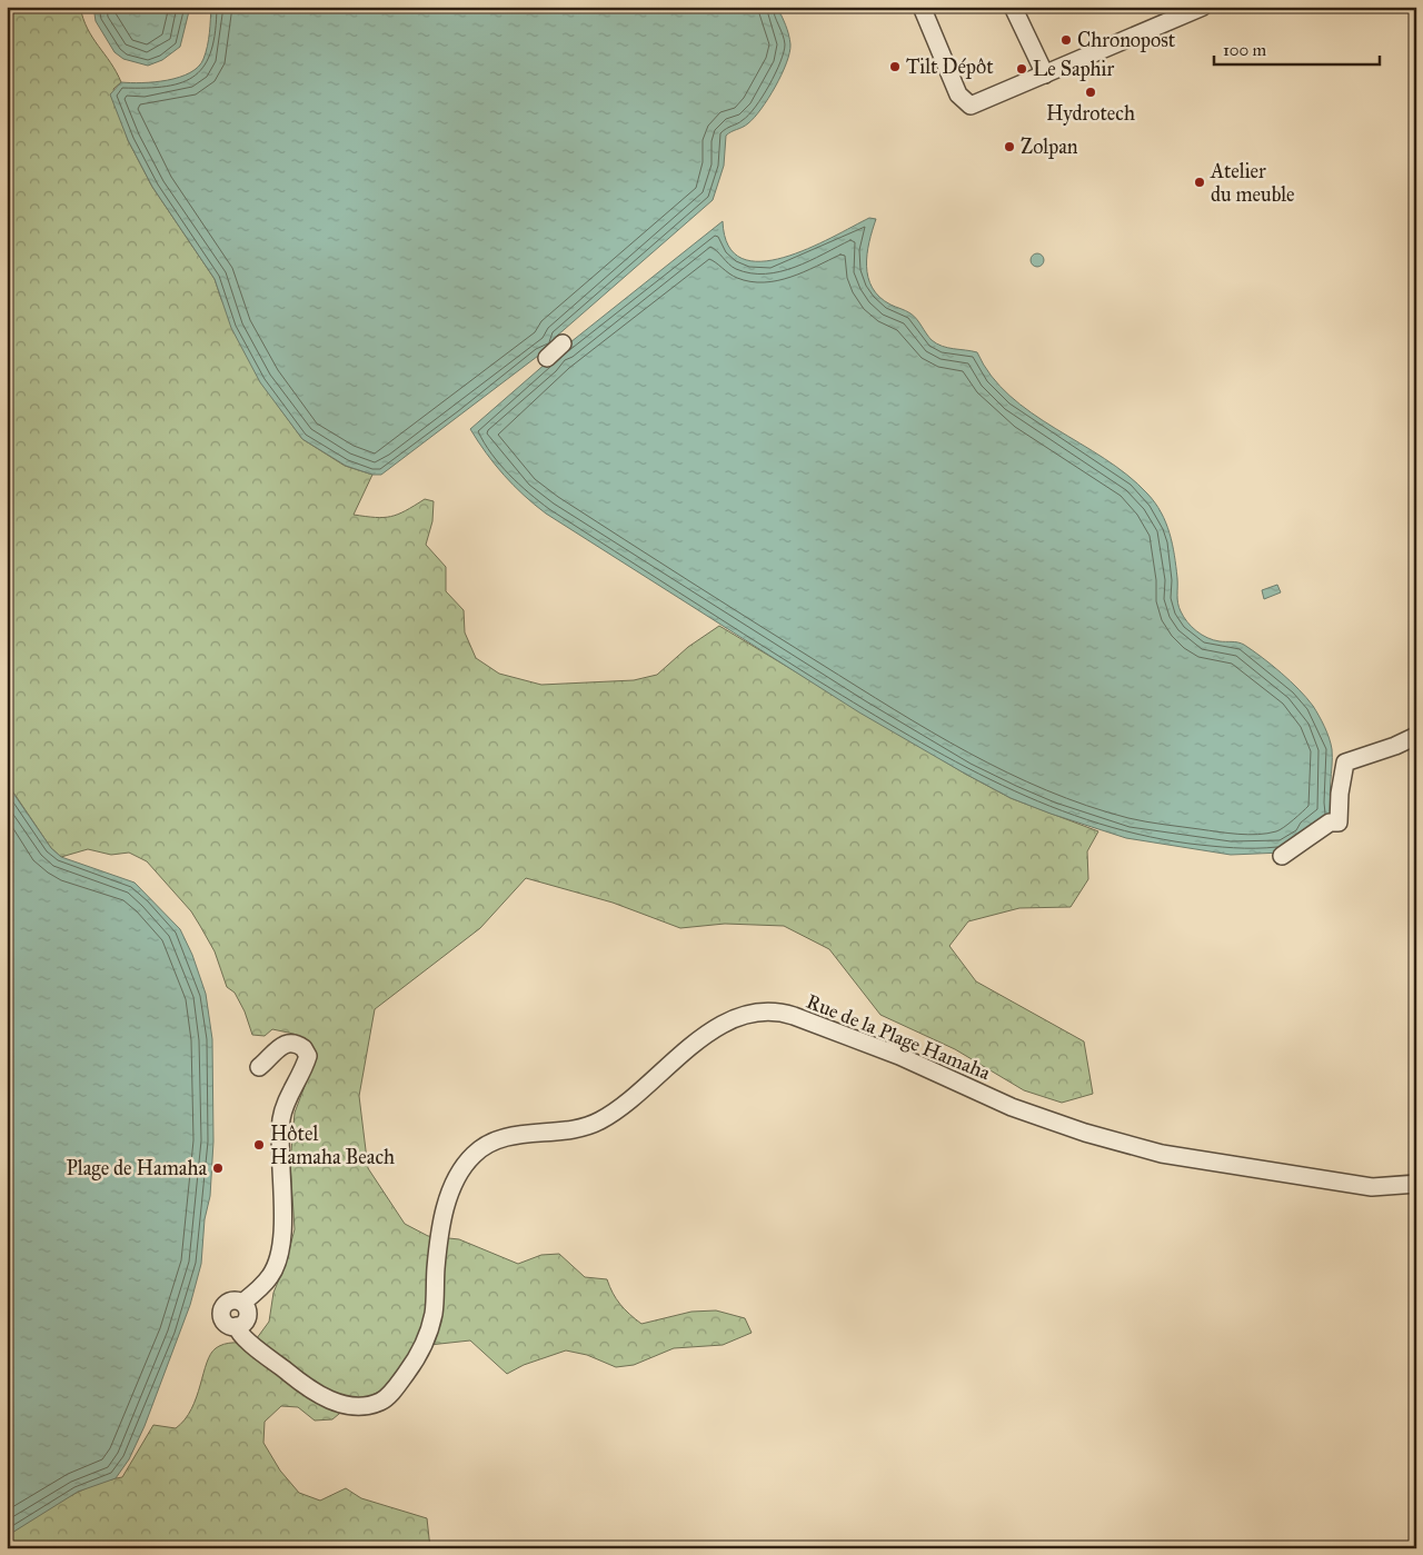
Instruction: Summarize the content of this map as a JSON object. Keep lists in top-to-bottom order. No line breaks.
{"streets":{"street":["Rue de la Plage Hamaha"]},"places":["Chronopost","Tilt Dépôt","Le Saphir","Hydrotech","Zolpan","Atelier du meuble","Hôtel Hamaha Beach","Plage de Hamaha"],"scale_bar":"100 m"}
